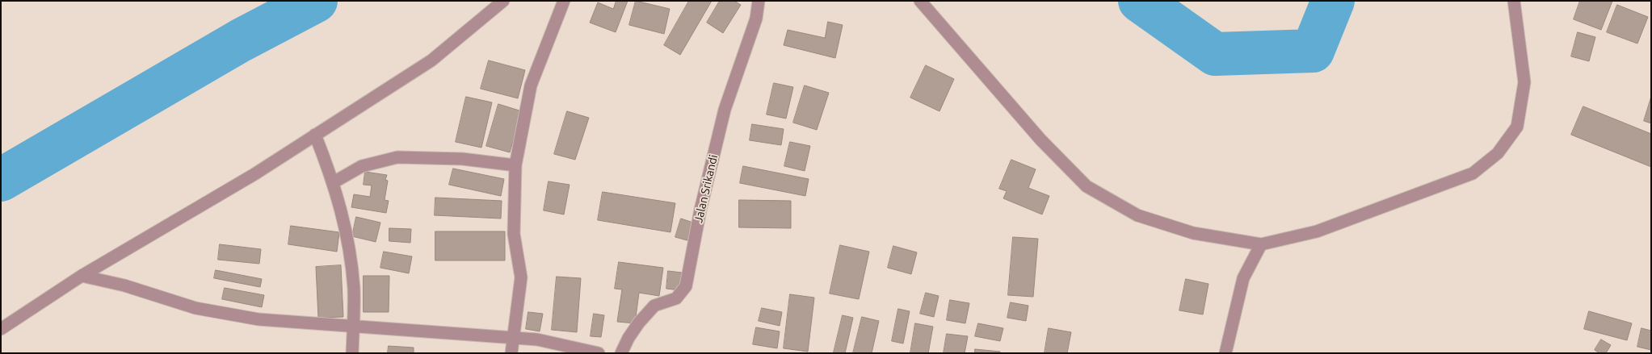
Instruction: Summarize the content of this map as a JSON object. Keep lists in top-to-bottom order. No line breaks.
{"streets":{"street":["Jalan Srikandi"]}}
